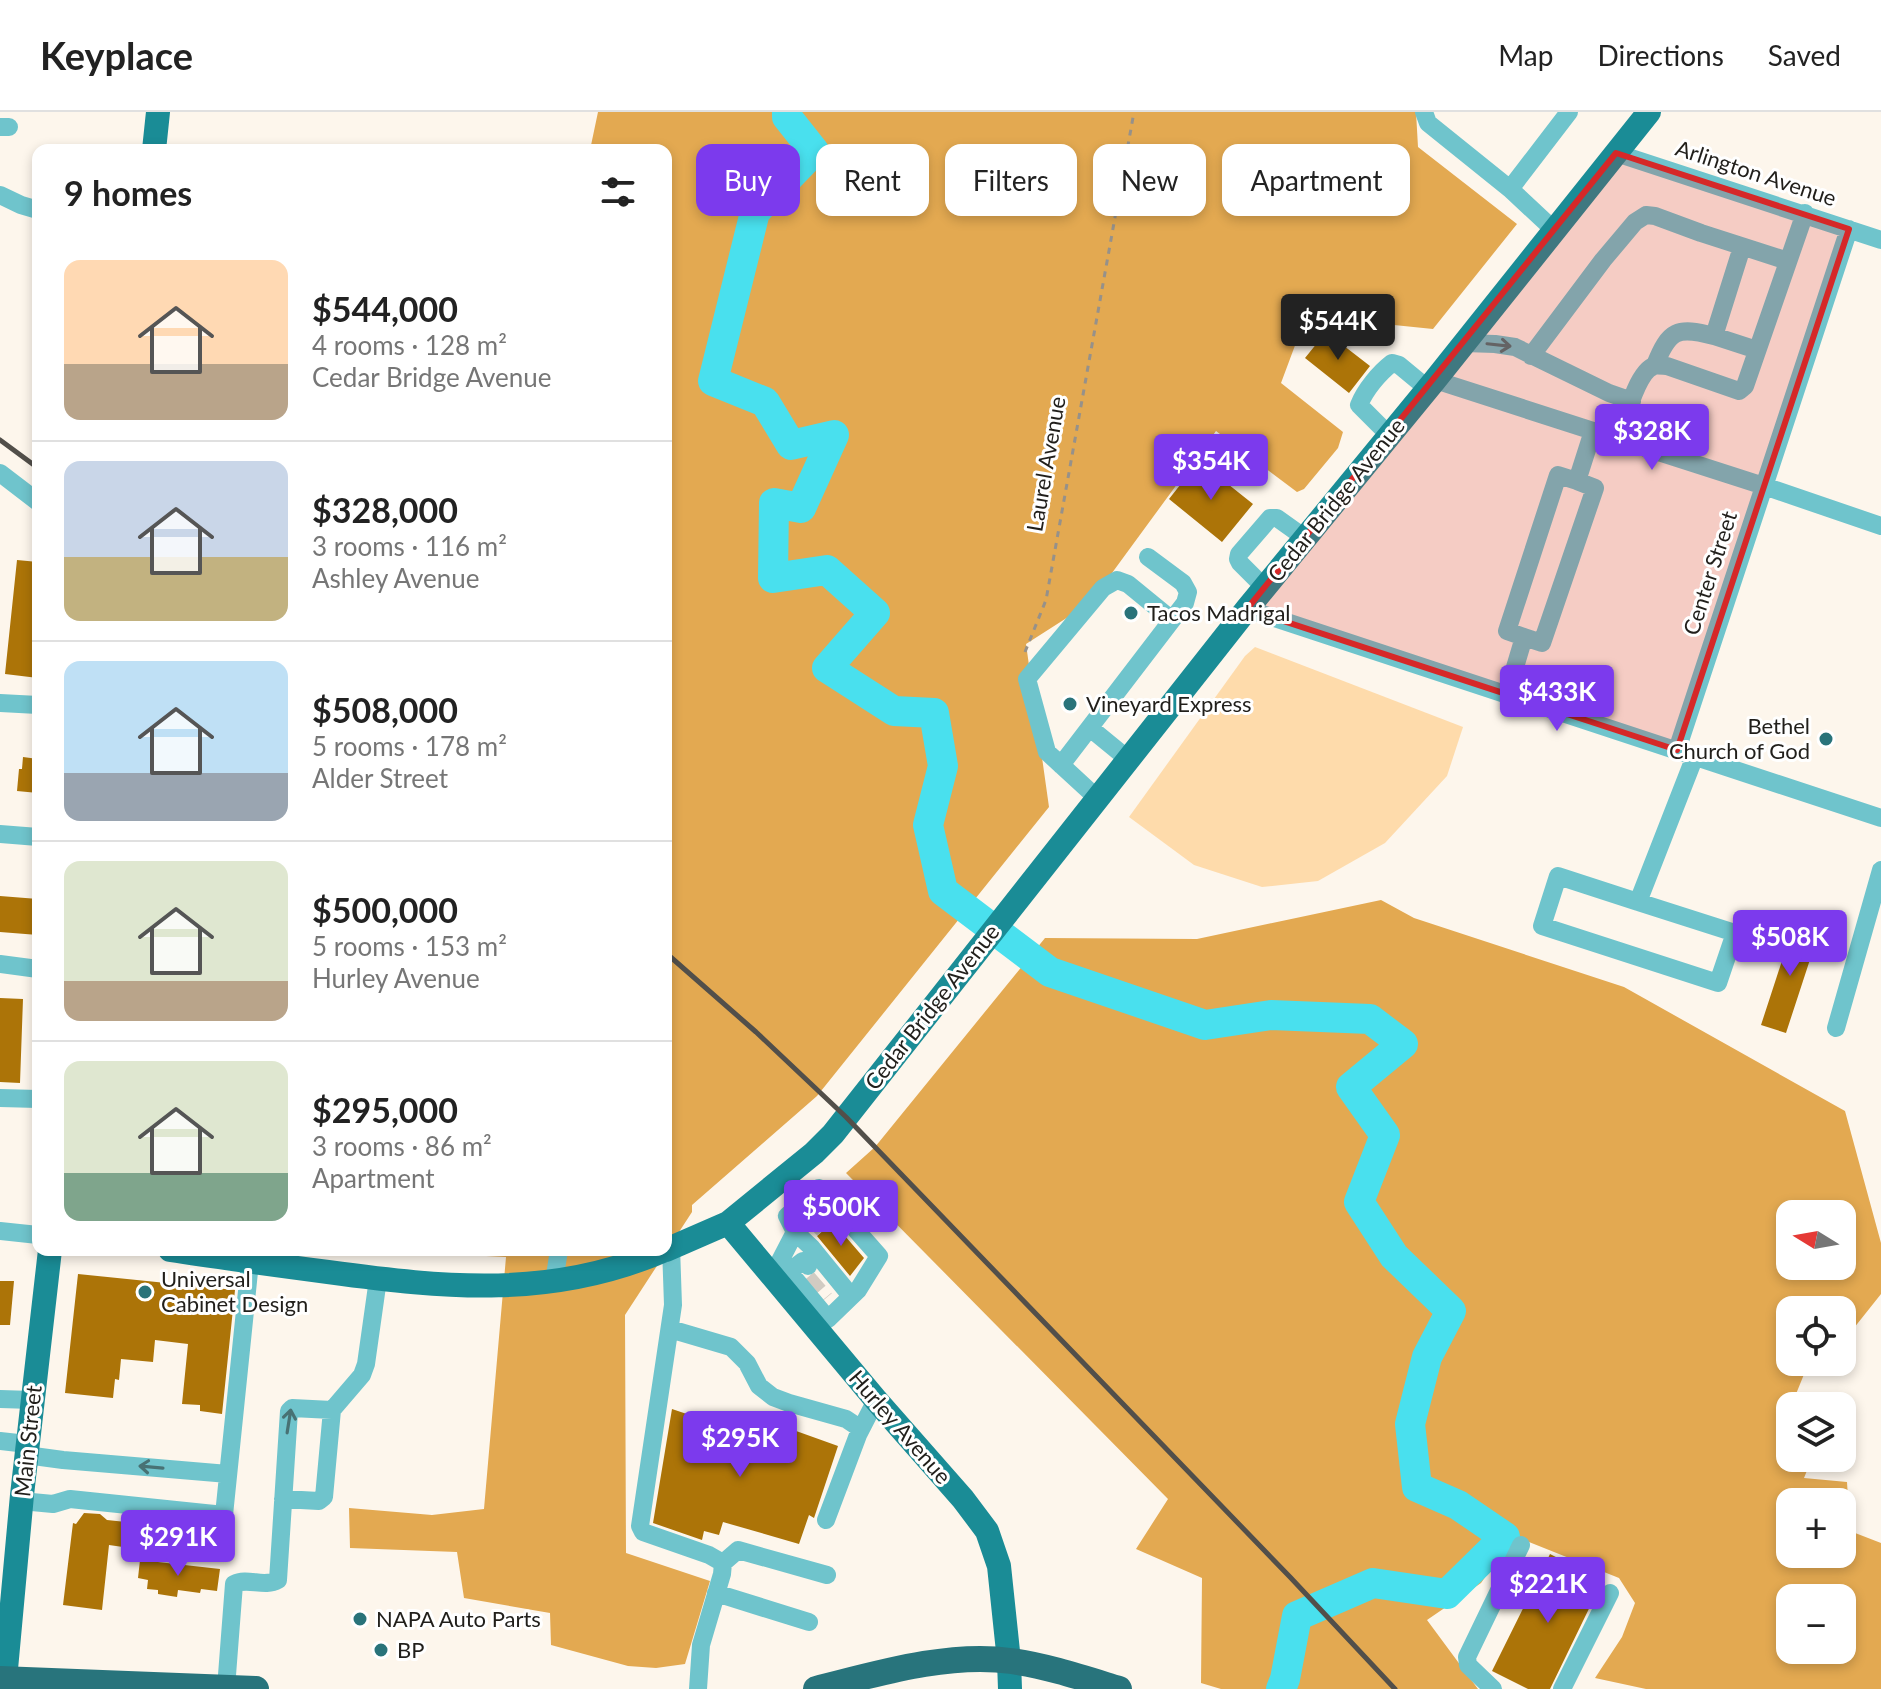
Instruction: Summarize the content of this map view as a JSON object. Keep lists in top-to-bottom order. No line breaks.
{"streets":{"main road":["Cedar Bridge Avenue","Hurley Avenue","Main Street"],"street":["Arlington Avenue","Center Street"],"path":["Laurel Avenue"]},"crossings":[["Arlington Avenue","Cedar Bridge Avenue"],["Arlington Avenue","Center Street"],["Cedar Bridge Avenue","Hurley Avenue"]],"places":["Tacos Madrigal","Vineyard Express","Bethel Church of God","Universal Cabinet Design","NAPA Auto Parts","BP"],"north":"left","page":{"header":"Keyplace","nav":["Map","Directions","Saved"],"chip":["Buy","Rent","Filters","New","Apartment"],"heading":"9 homes","list":[{"name":"$544,000","note":"4 rooms · 128 m² · Cedar Bridge Avenue"},{"name":"$328,000","note":"3 rooms · 116 m² · Ashley Avenue"},{"name":"$508,000","note":"5 rooms · 178 m² · Alder Street"},{"name":"$500,000","note":"5 rooms · 153 m² · Hurley Avenue"},{"name":"$295,000","note":"3 rooms · 86 m² · Apartment"}],"price":["$544K","$328K","$354K","$433K","$508K","$500K","$295K","$291K","$221K"],"map_buttons":["+","−"]}}
